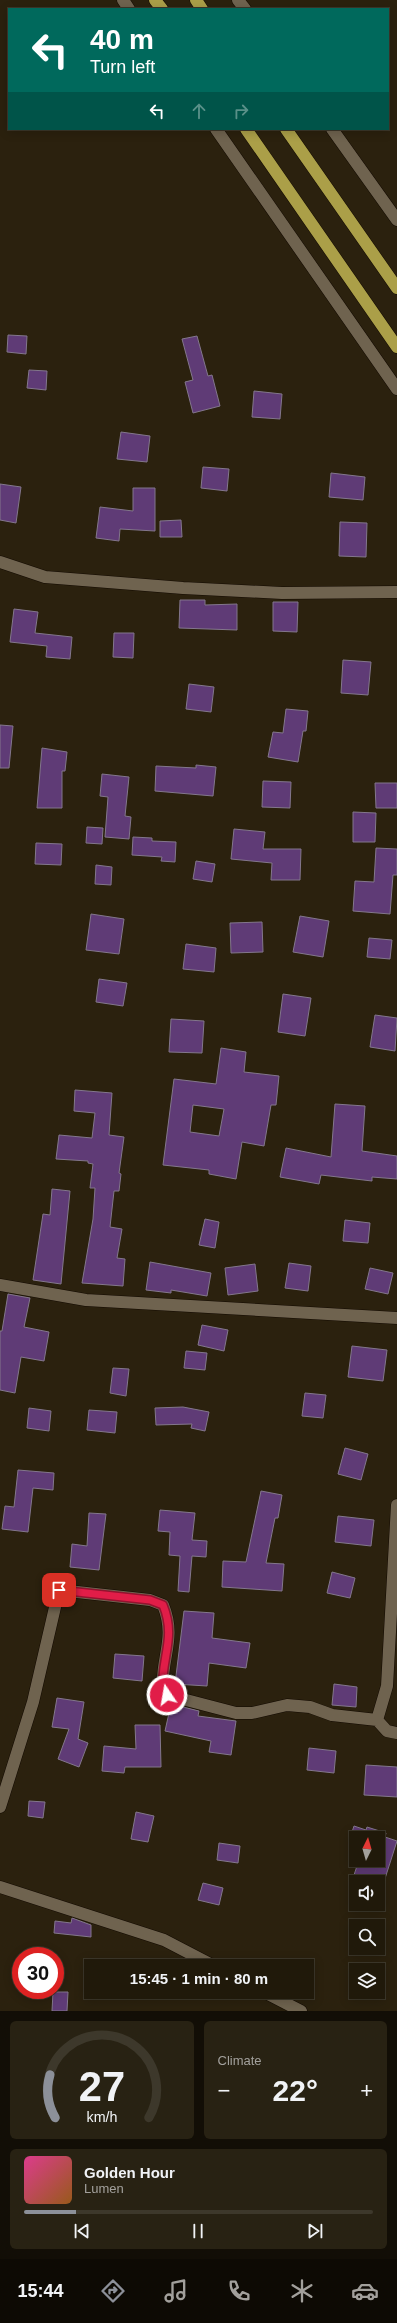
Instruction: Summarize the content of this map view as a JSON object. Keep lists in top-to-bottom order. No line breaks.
{"north":"top","page":{"turn":["40 m","Turn left"],"limit":"30","trip":"15:45 · 1 min · 80 m","tile":"Climate","heat":["−","22°","+"],"song":["Golden Hour","Lumen"],"tabs":"15:44","gauge":["27","km/h"]}}
